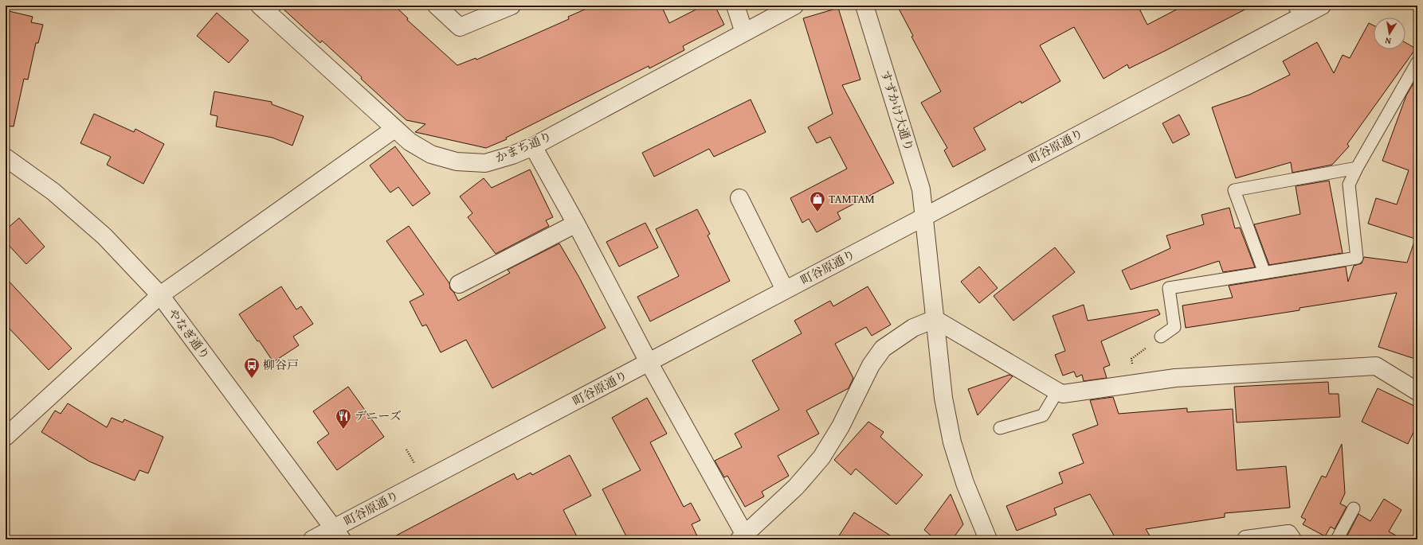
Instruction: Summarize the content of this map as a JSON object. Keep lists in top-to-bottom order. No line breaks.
{"streets":{"street":["すずかけ大通り","町谷原通り","かまち通り","やなぎ通り"]},"crossings":[["すずかけ大通り","町谷原通り"],["町谷原通り","やなぎ通り"]],"places":{"shop":["TAMTAM"],"bus stop":["柳谷戸"],"restaurant":["デニーズ"]},"north":"bottom"}
